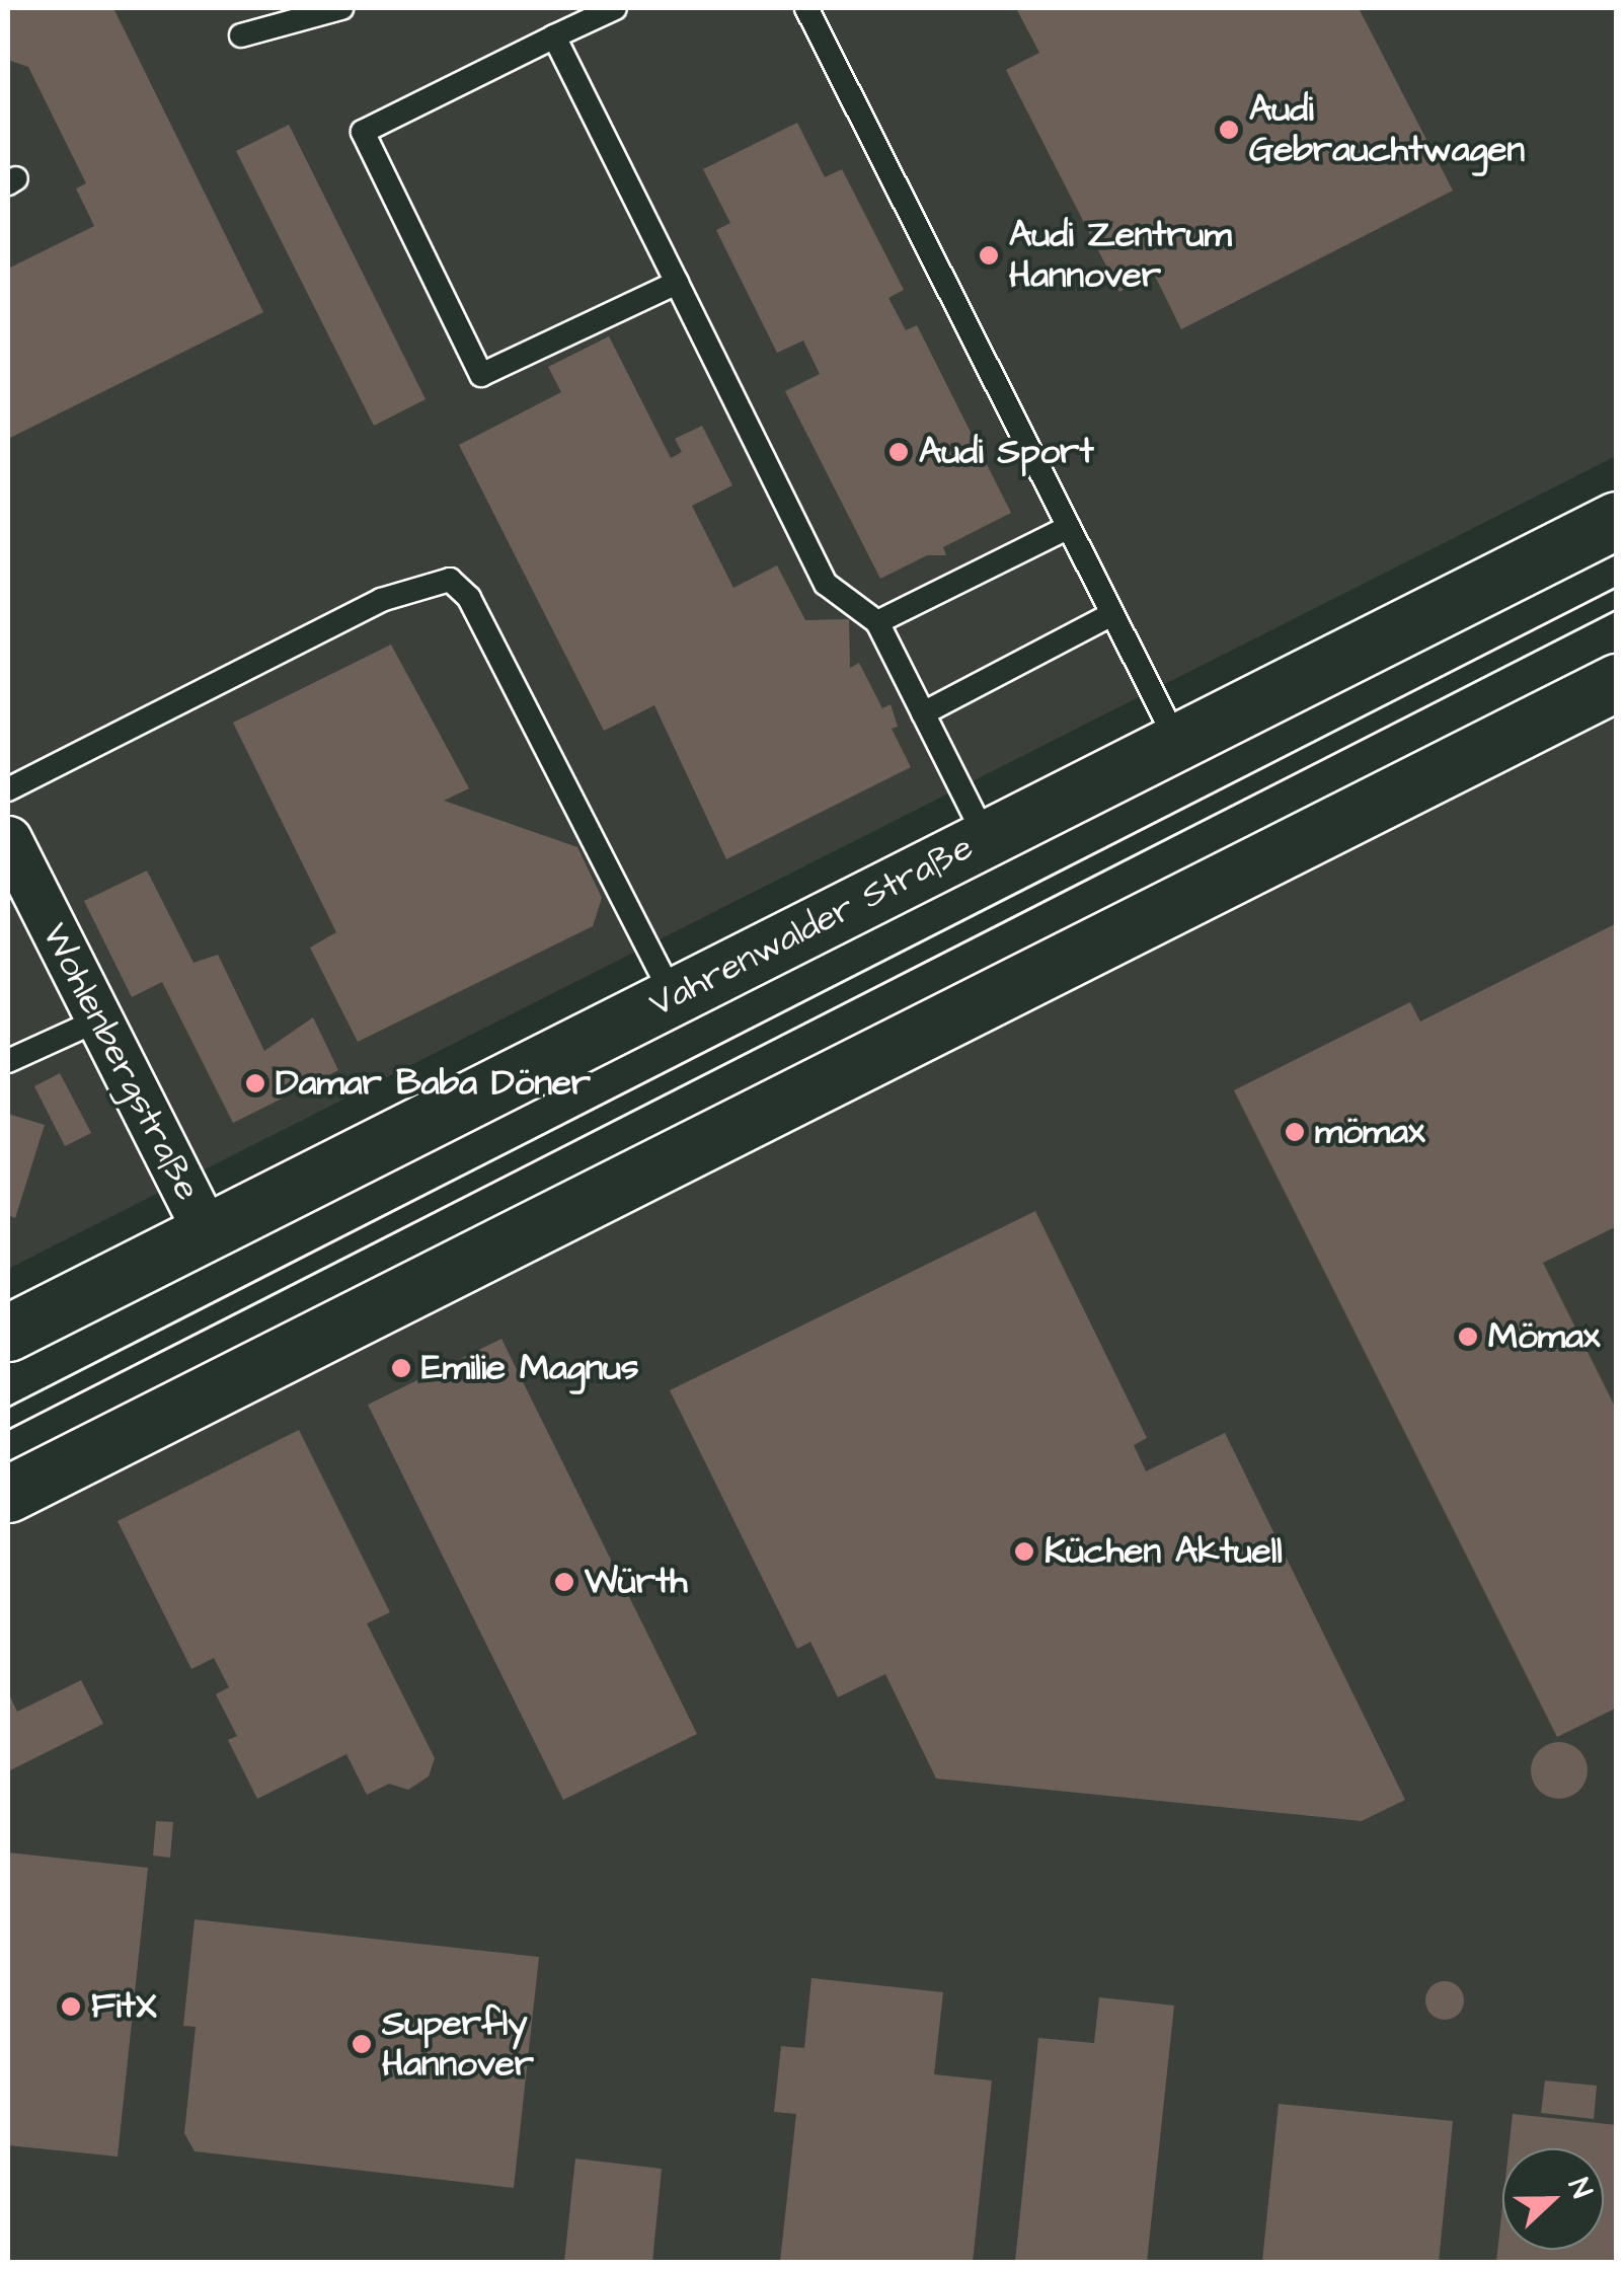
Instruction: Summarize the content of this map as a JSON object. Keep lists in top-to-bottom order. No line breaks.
{"streets":{"main road":["Vahrenwalder Straße"],"street":["Wohlenbergstraße"]},"crossings":[["Vahrenwalder Straße","Wohlenbergstraße"]],"places":["Audi Gebrauchtwagen","Audi Zentrum Hannover","Audi Sport","Damar Baba Döner","mömax","Mömax","Emilie Magnus","Küchen Aktuell","Würth","FitX","Superfly Hannover"],"north":"right"}
